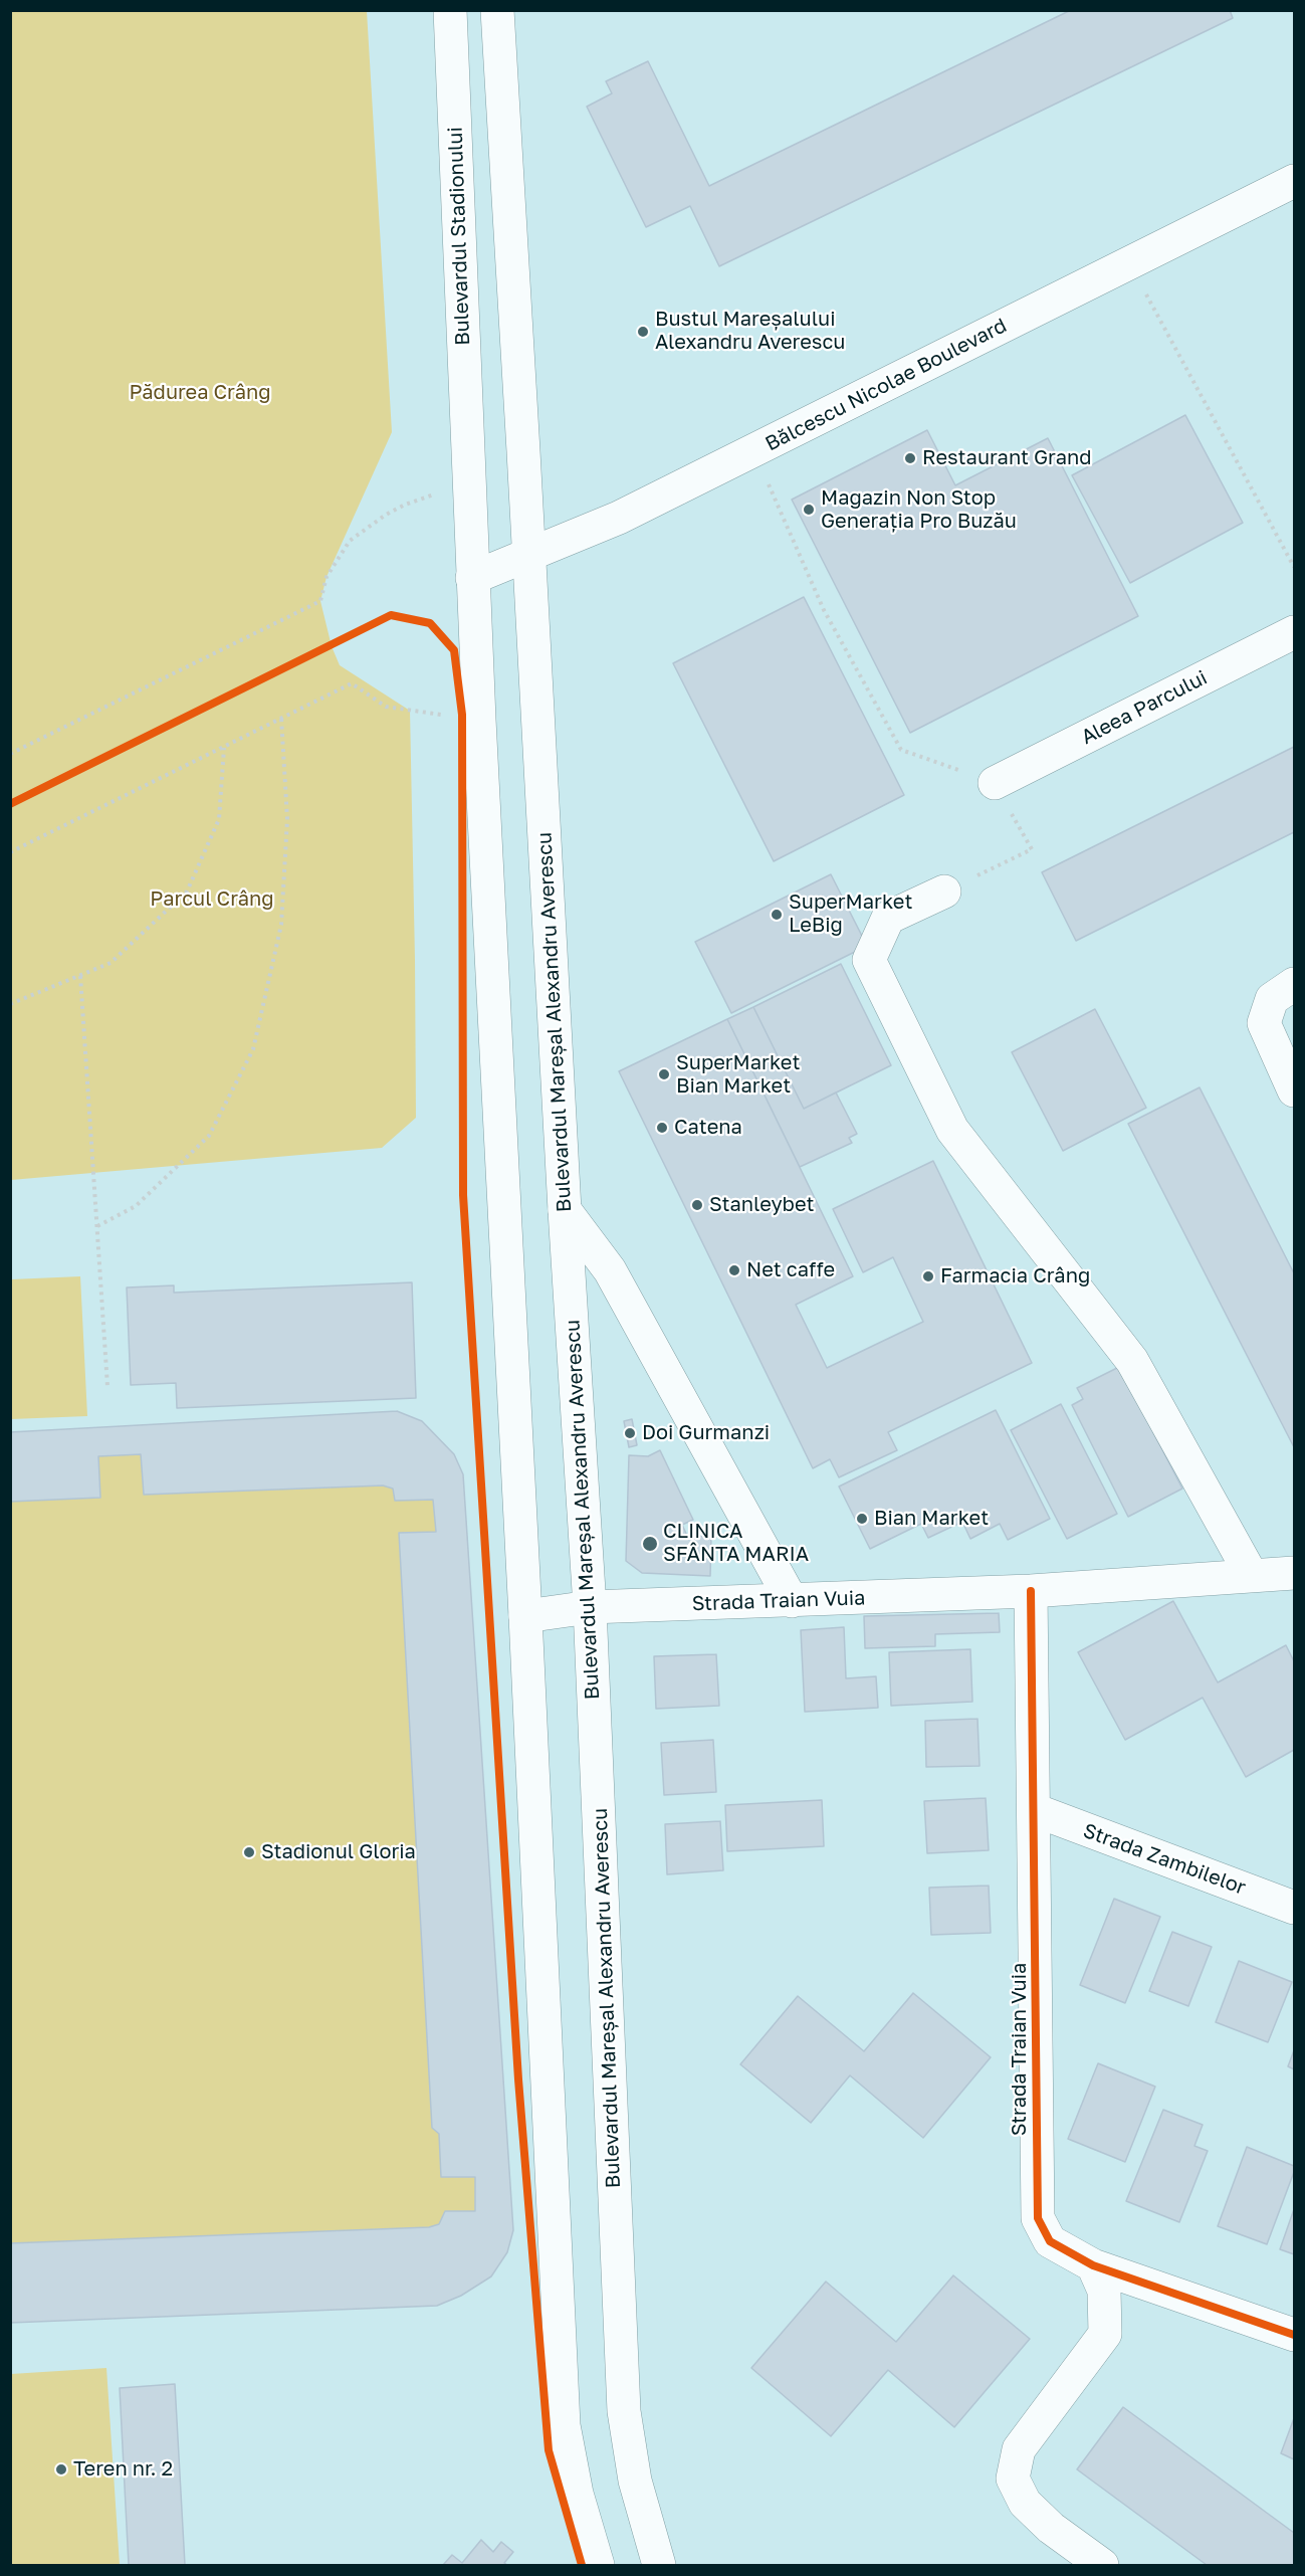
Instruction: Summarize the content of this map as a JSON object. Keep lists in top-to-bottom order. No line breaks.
{"streets":{"main road":["Bulevardul Stadionului","Bălcescu Nicolae Boulevard","Aleea Parcului","Bulevardul Mareșal Alexandru Averescu","Strada Traian Vuia","Strada Zambilelor"]},"crossings":[["Bulevardul Stadionului","Bălcescu Nicolae Boulevard"],["Bălcescu Nicolae Boulevard","Bulevardul Mareșal Alexandru Averescu"],["Bulevardul Mareșal Alexandru Averescu","Strada Traian Vuia"],["Strada Traian Vuia","Strada Zambilelor"]],"parks":["Pădurea Crâng","Parcul Crâng"],"places":["Bustul Mareșalului Alexandru Averescu","Restaurant Grand","Magazin Non Stop Generația Pro Buzău","SuperMarket LeBig","SuperMarket Bian Market","Catena","Stanleybet","Net caffe","Farmacia Crâng","Doi Gurmanzi","Bian Market","CLINICA SFÂNTA MARIA","Stadionul Gloria","Teren nr. 2"]}
